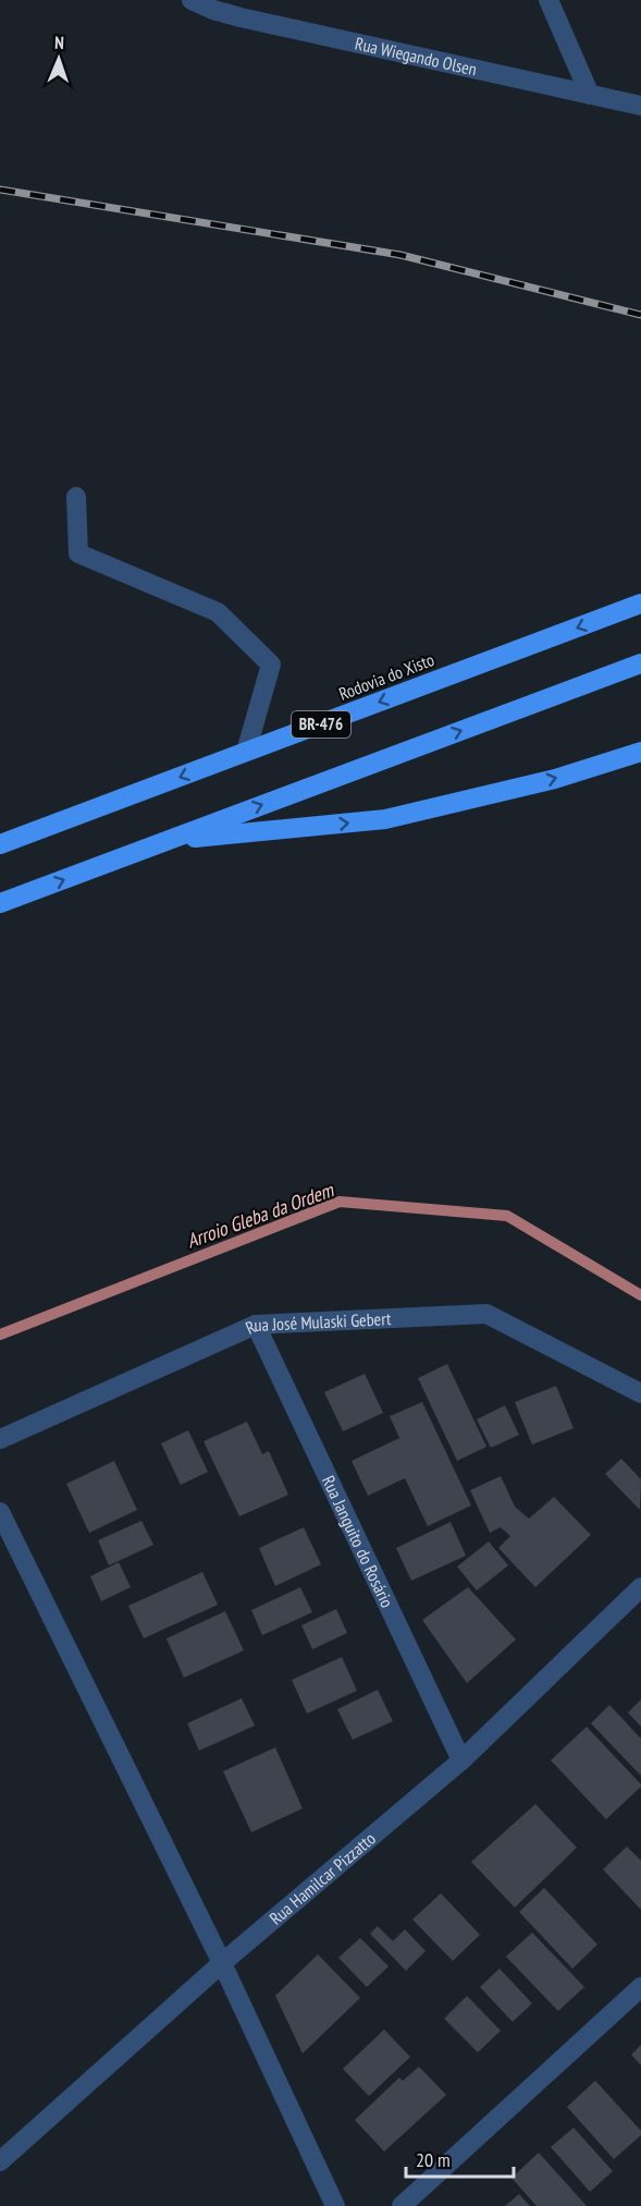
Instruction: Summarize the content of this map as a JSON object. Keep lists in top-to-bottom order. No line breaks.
{"streets":{"highway":["Rodovia do Xisto","BR-476"],"street":["Rua Wiegando Olsen","Rua José Mulaski Gebert","Rua Janguito do Rosário","Rua Hamilcar Pizzatto"]},"crossings":[["Rua José Mulaski Gebert","Rua Janguito do Rosário"],["Rua Janguito do Rosário","Rua Hamilcar Pizzatto"]],"water":["Arroio Gleba da Ordem"],"scale_bar":"20 m","north":"top"}
